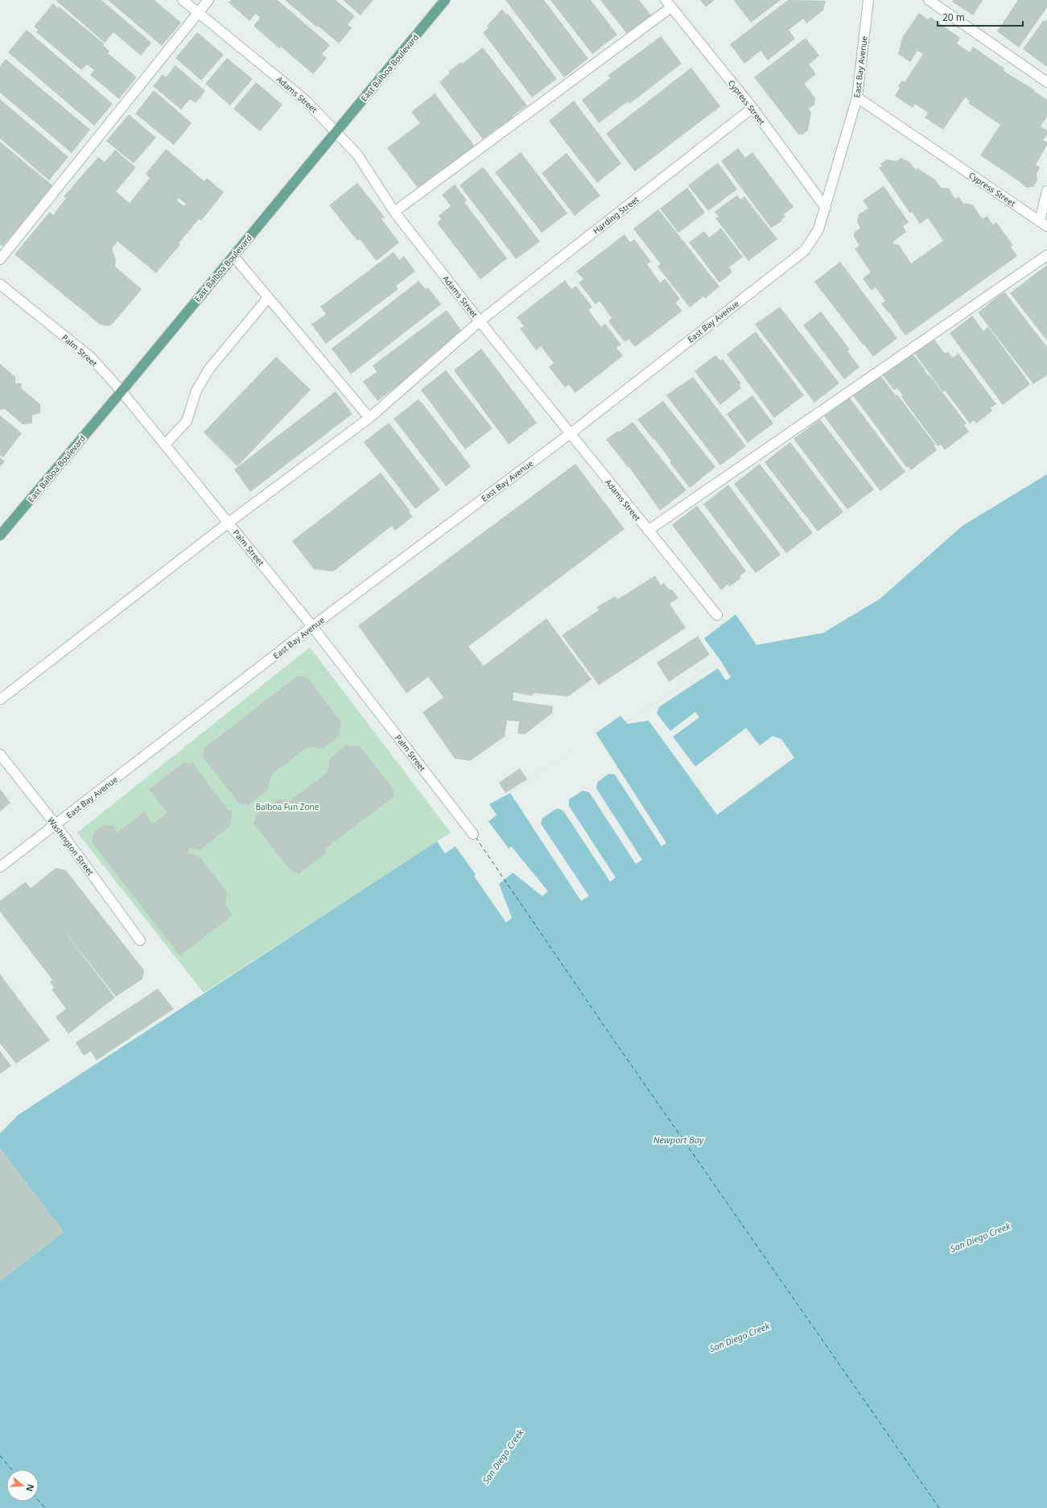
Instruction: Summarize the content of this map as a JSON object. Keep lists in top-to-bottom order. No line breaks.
{"streets":{"main road":["East Balboa Boulevard"],"street":["East Bay Avenue","Adams Street","Cypress Street","Harding Street","Palm Street","Washington Street"]},"crossings":[["East Bay Avenue","Adams Street"],["East Bay Avenue","Cypress Street"],["East Bay Avenue","Palm Street"],["East Bay Avenue","Washington Street"],["East Balboa Boulevard","Adams Street"],["East Balboa Boulevard","Palm Street"],["Adams Street","Harding Street"],["Cypress Street","Harding Street"],["Harding Street","Palm Street"]],"water":["Newport Bay","San Diego Creek"],"parks":["Balboa Fun Zone"],"scale_bar":"20 m","north":"right"}
